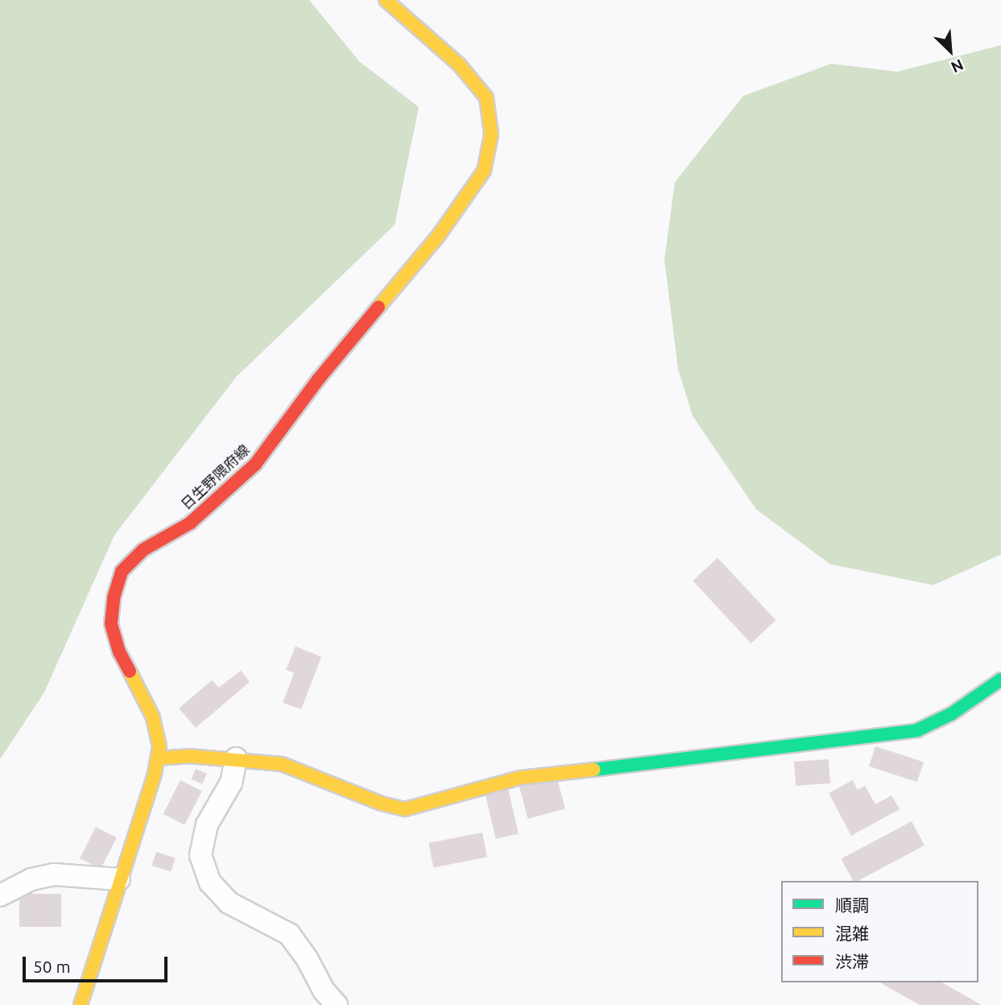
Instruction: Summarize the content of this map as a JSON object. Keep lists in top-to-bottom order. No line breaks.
{"streets":{"main road":["日生野隈府線"]},"legend":["順調","混雑","渋滞"],"scale_bar":"50 m","north":"bottom right"}
